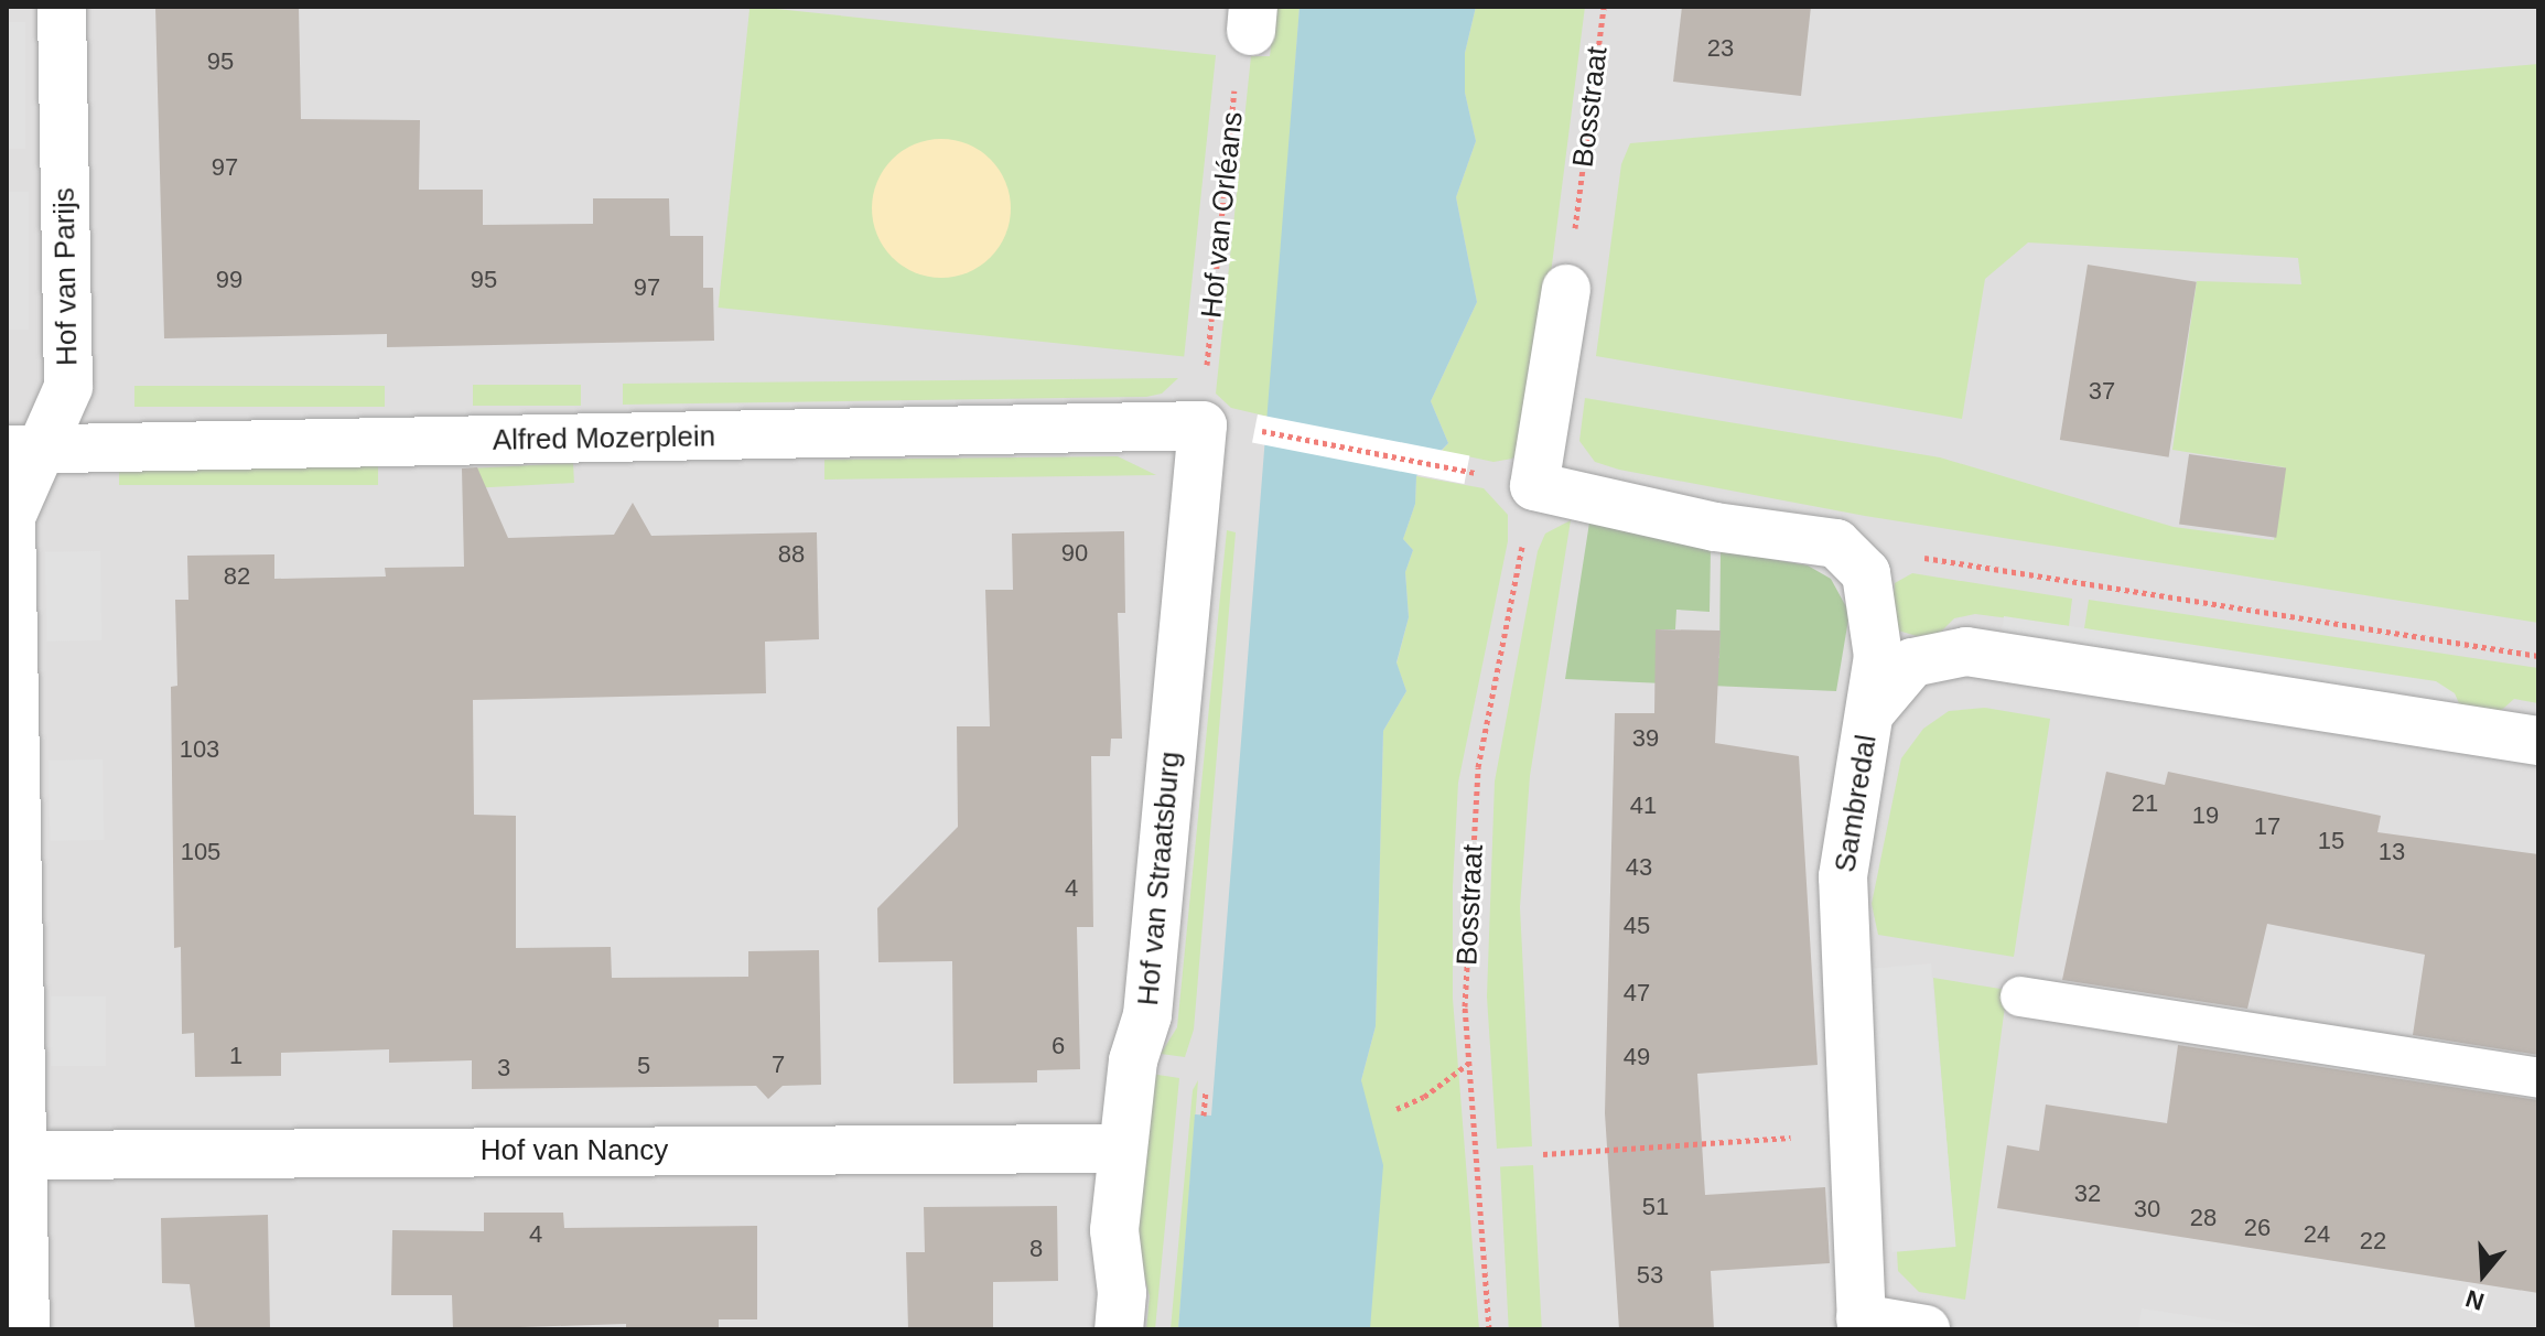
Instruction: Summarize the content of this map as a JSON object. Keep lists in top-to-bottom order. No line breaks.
{"streets":{"street":["Hof van Parijs","Alfred Mozerplein","Sambredal","Hof van Straatsburg","Hof van Nancy"],"path":["Bosstraat","Hof van Orléans"]},"crossings":[["Hof van Orléans","Alfred Mozerplein"],["Hof van Orléans","Hof van Straatsburg"],["Hof van Parijs","Alfred Mozerplein"],["Hof van Parijs","Hof van Nancy"],["Alfred Mozerplein","Hof van Straatsburg"],["Hof van Straatsburg","Hof van Nancy"]],"house_numbers":["23","95","97","99","95","97","37","90","88","82","39","103","21","41","19","17","15","105","13","43","4","45","47","6","1","49","7","5","3","32","51","30","28","26","4","24","22","8","53"],"north":"bottom"}
